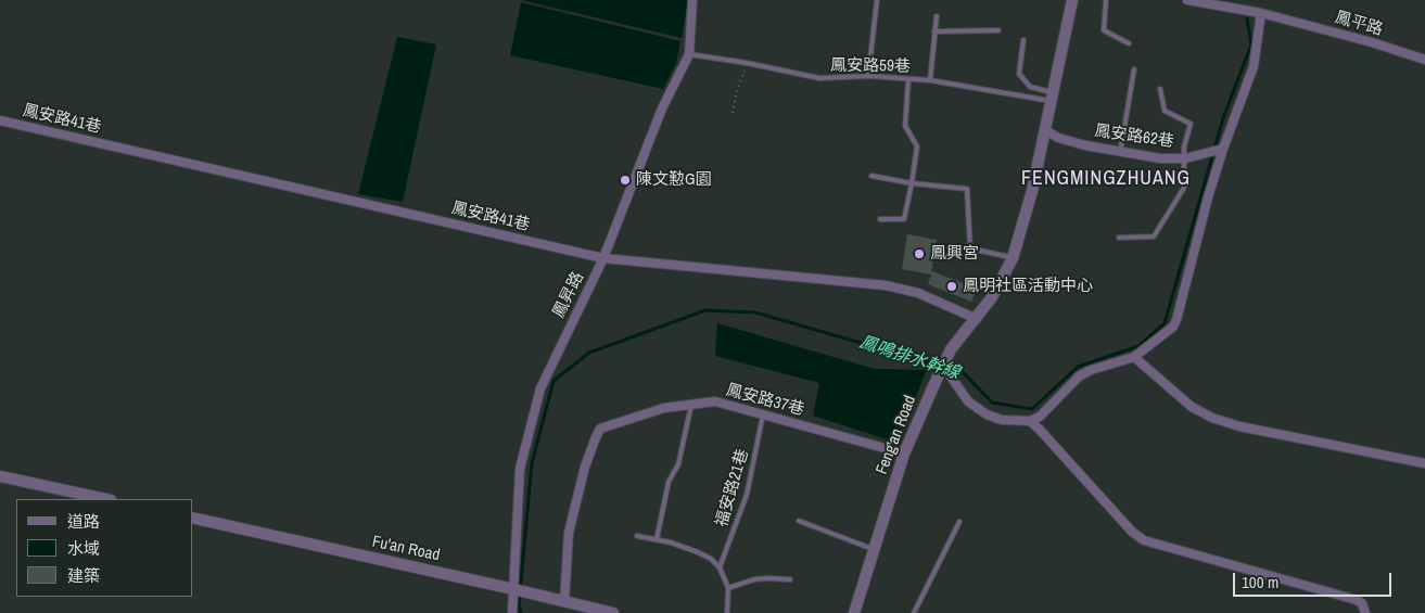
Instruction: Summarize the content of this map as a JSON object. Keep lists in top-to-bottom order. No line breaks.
{"streets":{"street":["鳳平路","鳳安路41巷","鳳安路62巷","鳳昇路","鳳安路37巷","Feng'an Road","Fu'an Road"],"lane":["鳳安路59巷","福安路21巷"]},"crossings":[["鳳安路59巷","鳳昇路"],["鳳安路59巷","Feng'an Road"],["鳳安路41巷","鳳昇路"],["鳳安路41巷","Feng'an Road"],["鳳安路62巷","Feng'an Road"],["鳳昇路","Fu'an Road"],["鳳安路37巷","Feng'an Road"],["鳳安路37巷","福安路21巷"],["鳳安路37巷","Fu'an Road"]],"districts":["FENGMINGZHUANG"],"water":["鳳鳴排水幹線"],"places":["陳文懃G園","鳳興宮","鳳明社區活動中心"],"legend":["道路","水域","建築"],"scale_bar":"100 m"}
